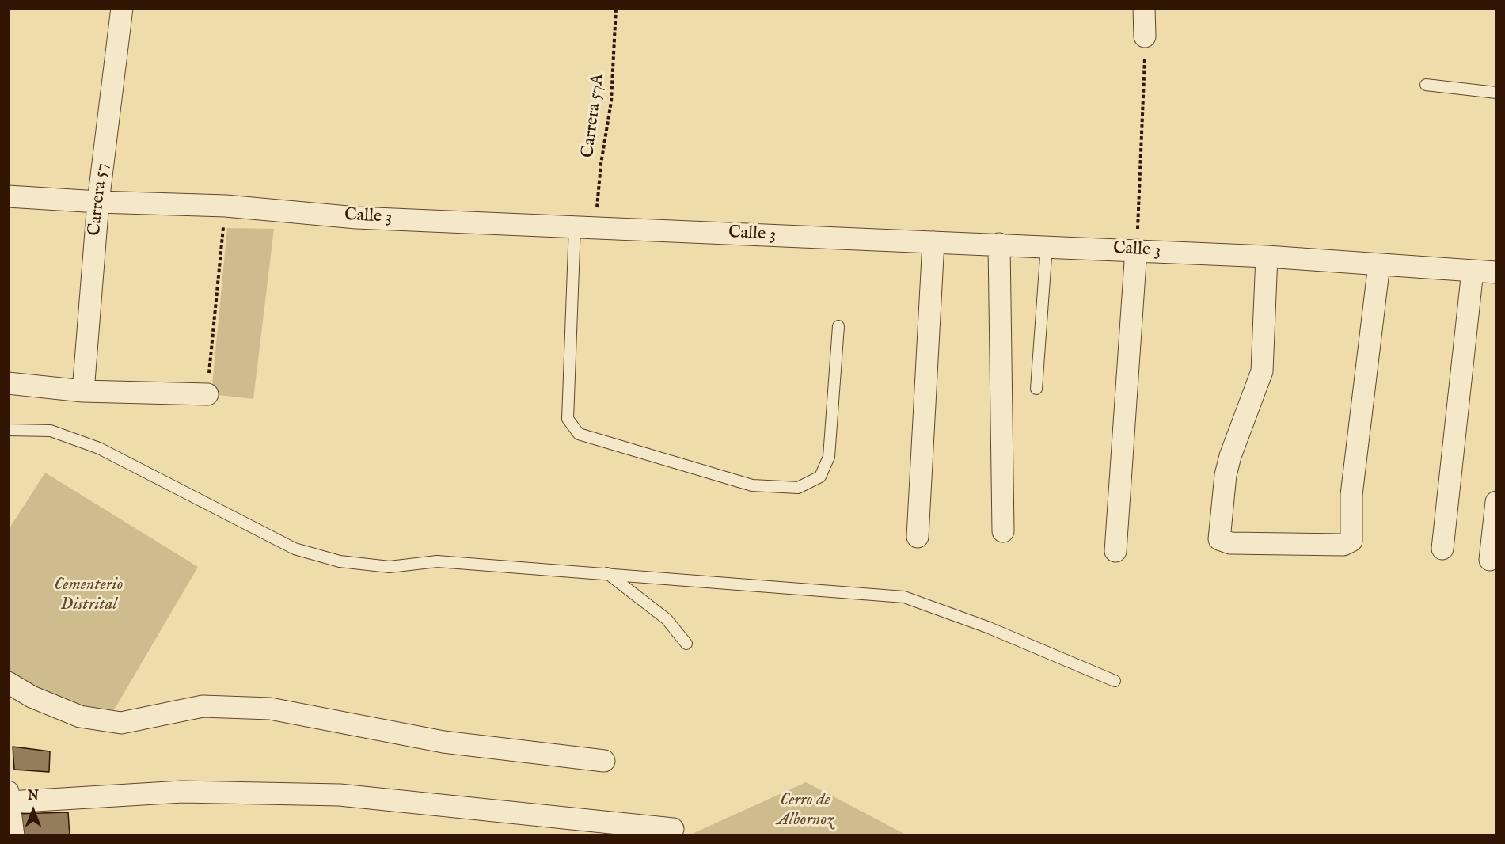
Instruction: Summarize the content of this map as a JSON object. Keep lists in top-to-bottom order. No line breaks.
{"streets":{"street":["Carrera 57","Calle 3"],"path":["Carrera 57A"]},"crossings":[["Carrera 57A","Calle 3"],["Carrera 57","Calle 3"]],"parks":["Cementerio Distrital","Cerro de Albornoz"],"north":"top"}
